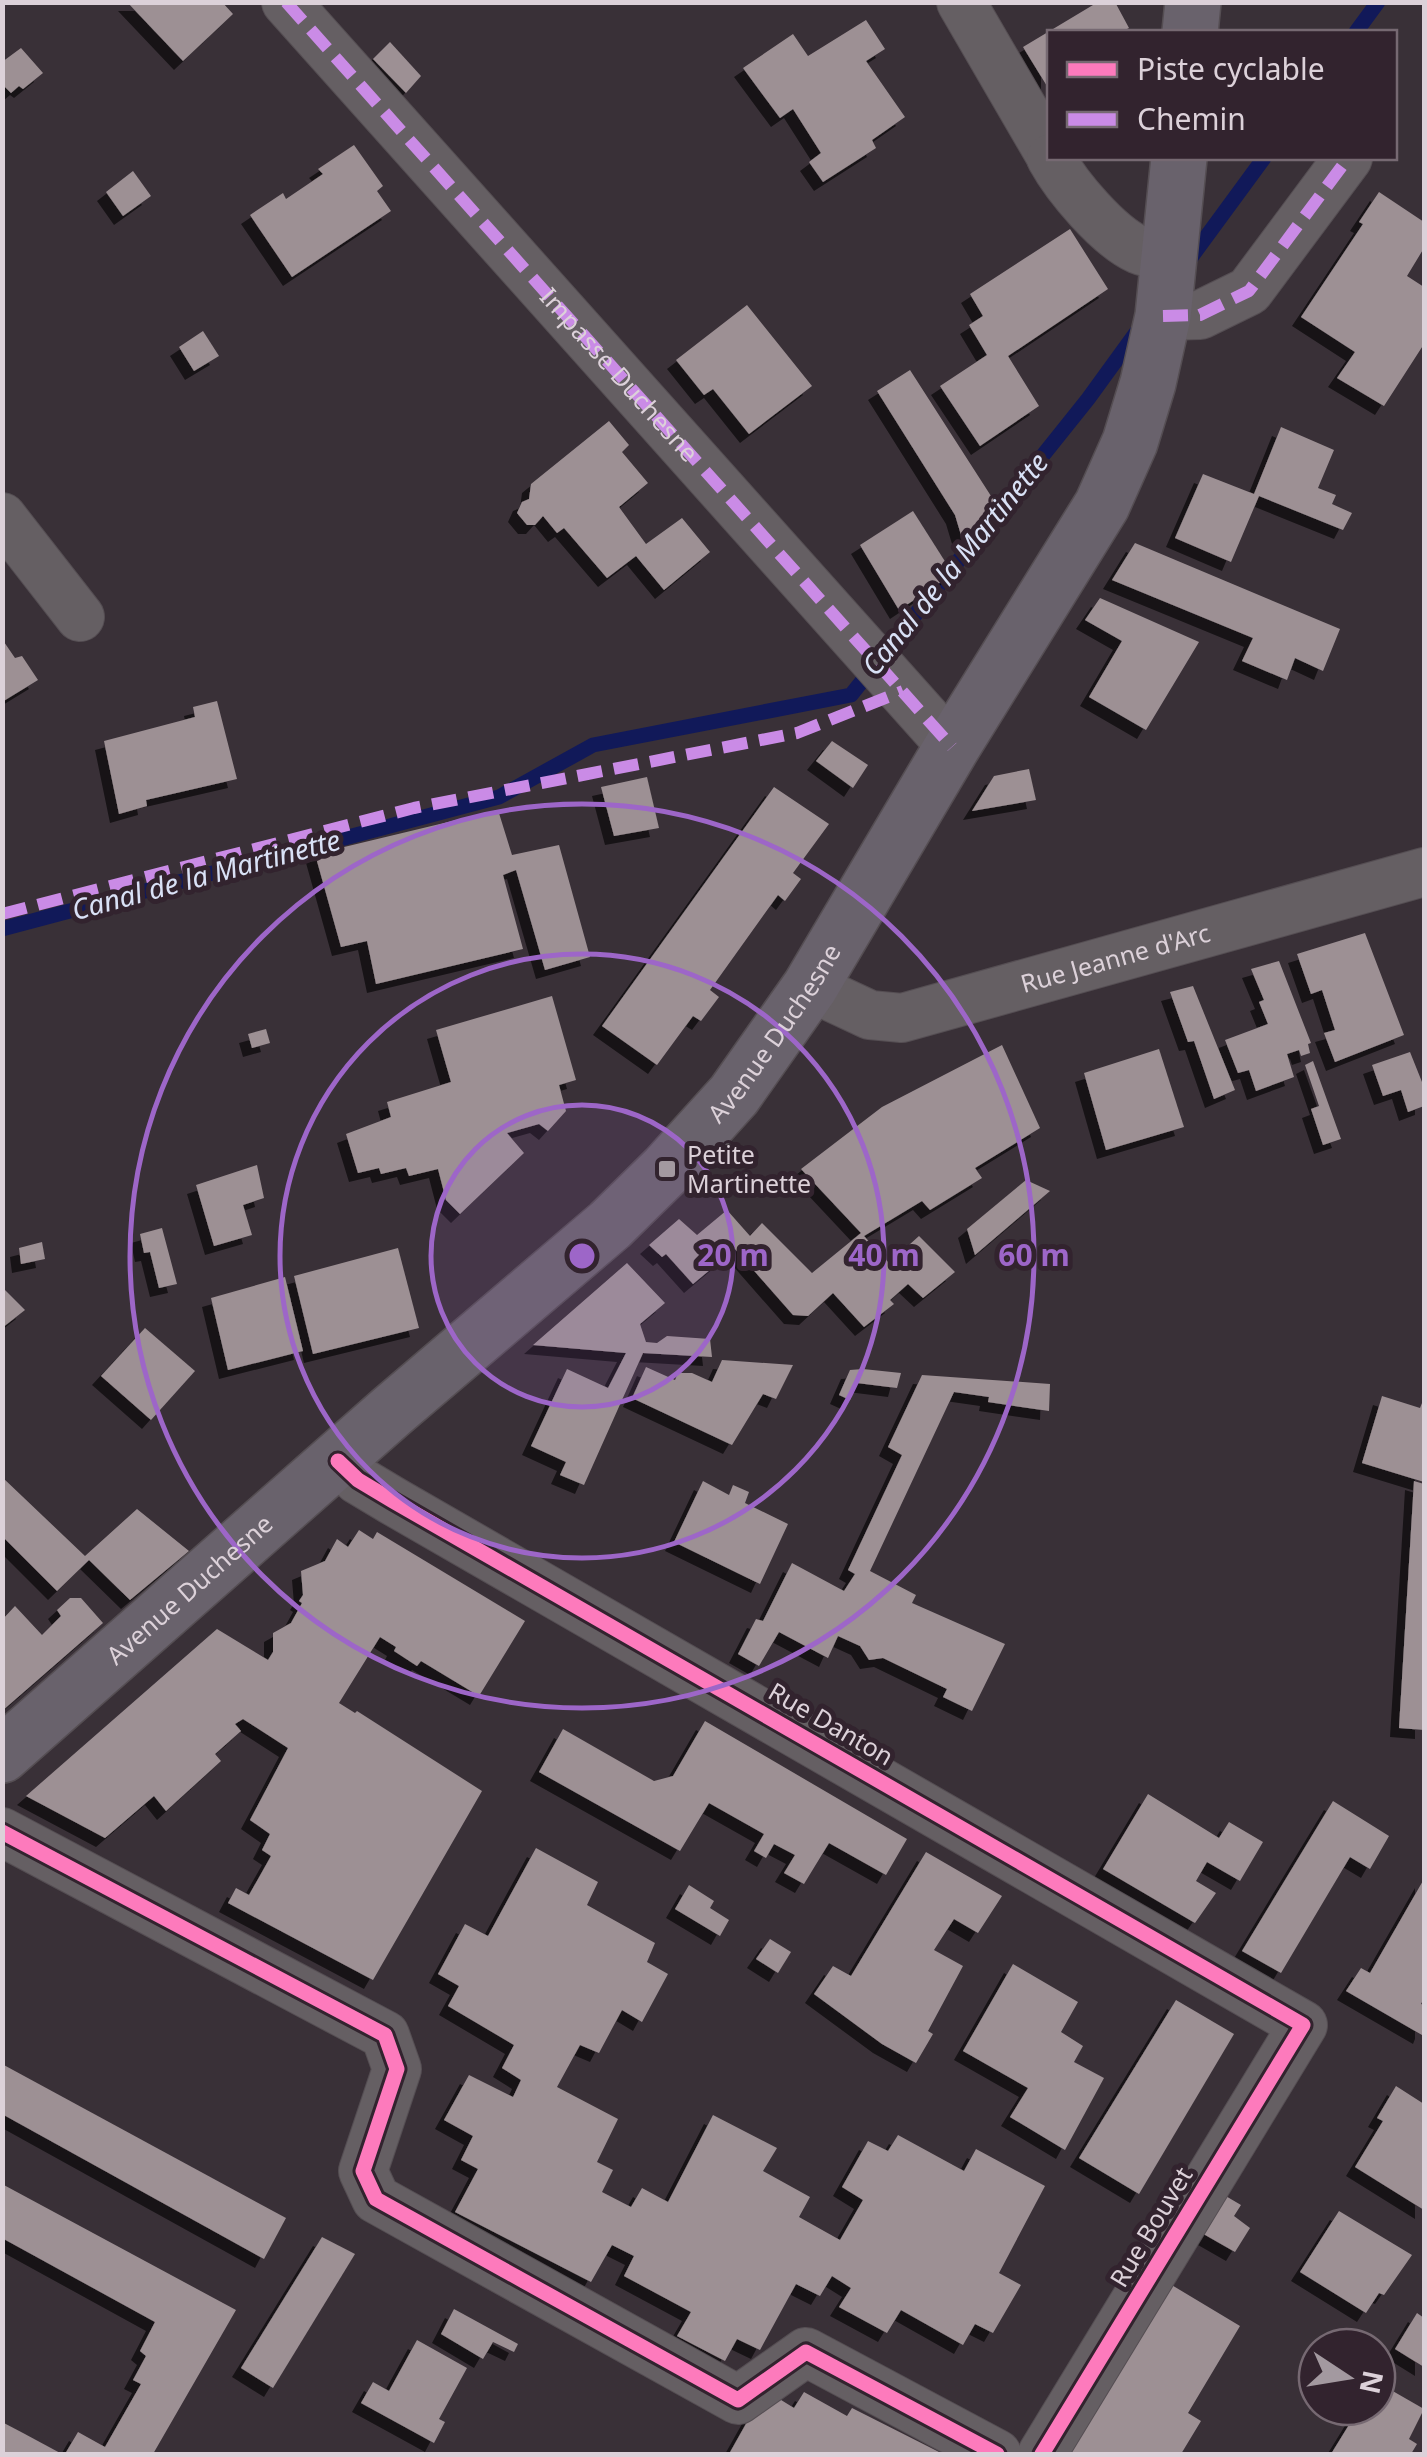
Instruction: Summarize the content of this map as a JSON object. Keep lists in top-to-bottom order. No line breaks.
{"streets":{"main road":["Avenue Duchesne"],"street":["Impasse Duchesne","Rue Jeanne d'Arc","Rue Danton","Rue Bouvet"]},"crossings":[["Impasse Duchesne","Avenue Duchesne"],["Rue Jeanne d'Arc","Avenue Duchesne"],["Avenue Duchesne","Rue Danton"],["Rue Danton","Rue Bouvet"]],"water":["Canal de la Martinette"],"places":{"transit":["Petite Martinette"]},"legend":["Piste cyclable","Chemin"],"north":"right","rings":["20 m","40 m","60 m"]}
